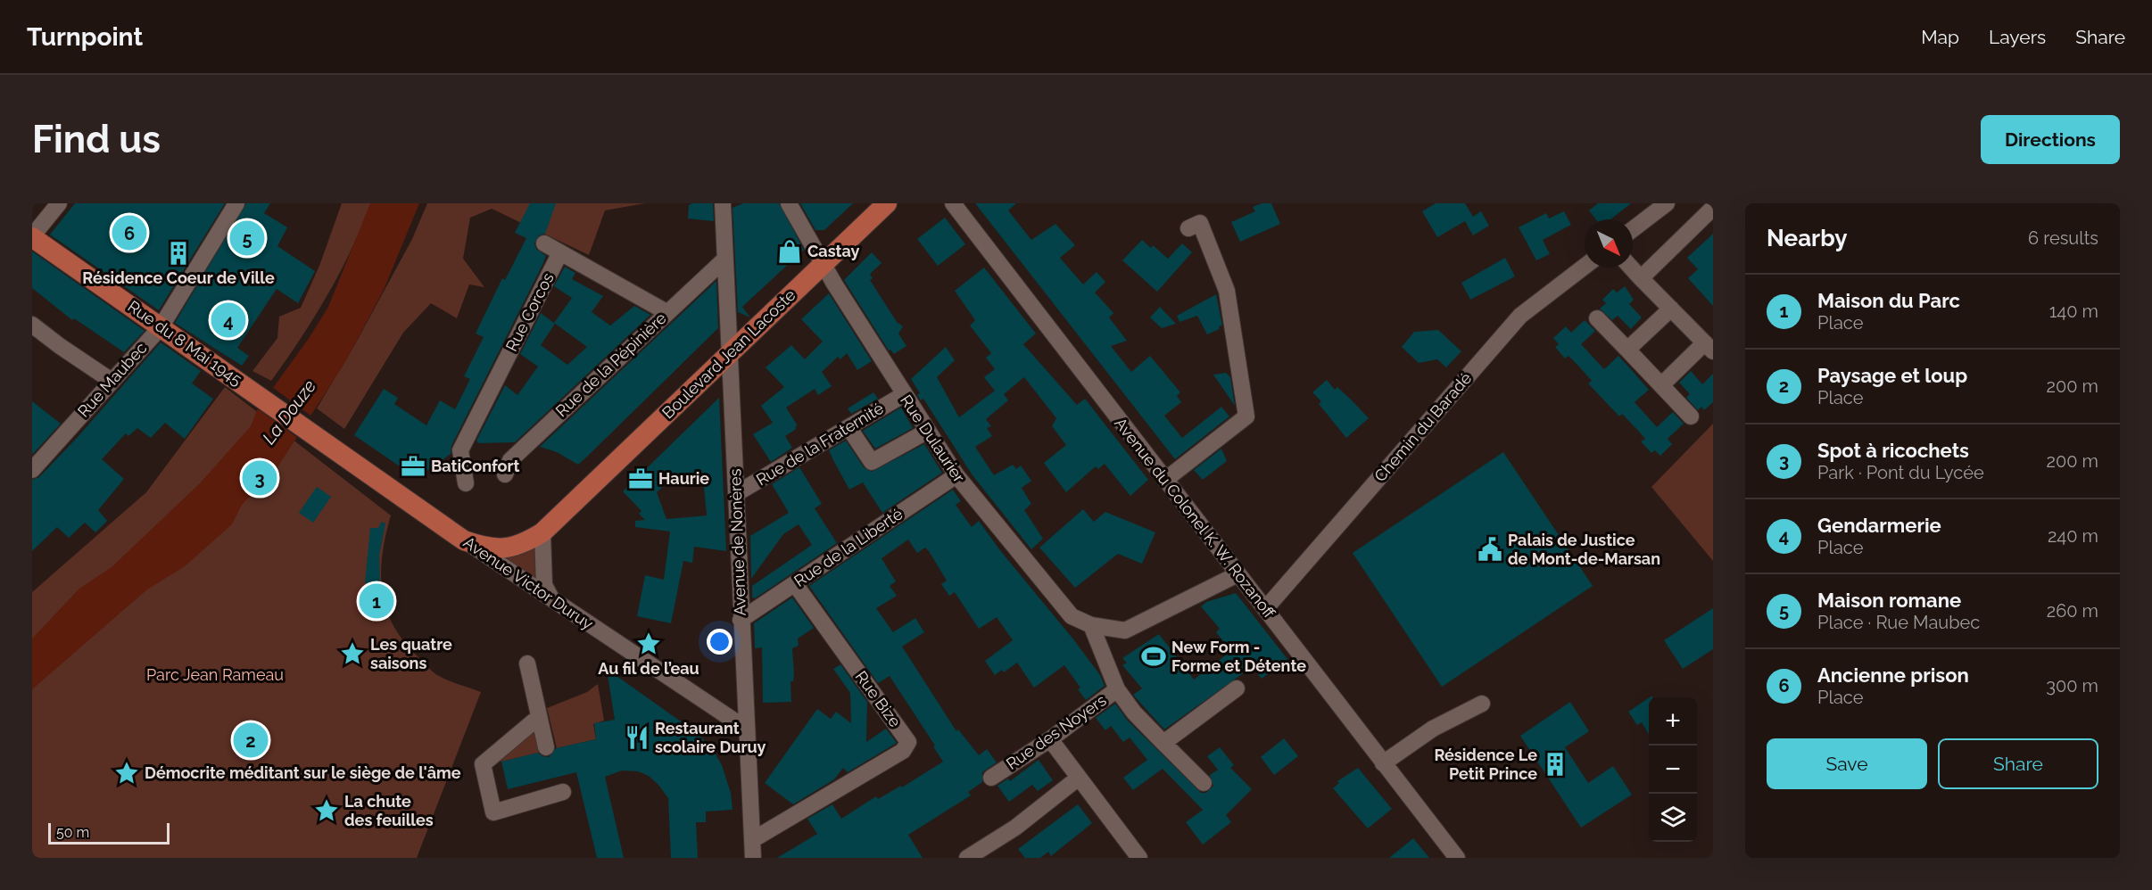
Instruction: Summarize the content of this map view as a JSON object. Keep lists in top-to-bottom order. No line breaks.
{"streets":{"main road":["Rue du 8 Mai 1945","Boulevard Jean Lacoste","Avenue Victor Duruy"],"street":["Rue Corcos","Rue de la Pépinière","Rue Maubec","Chemin du Baradé","Rue Dulaurier","Rue de la Fraternité","Avenue du Colonel K. W. Rozanoff","Avenue de Nonères","Rue de la Liberté","Rue Bize","Rue des Noyers"]},"crossings":[["Rue Corcos","Rue de la Pépinière"],["Rue du 8 Mai 1945","Rue Maubec"],["Rue du 8 Mai 1945","Avenue Victor Duruy"],["Boulevard Jean Lacoste","Rue Dulaurier"],["Boulevard Jean Lacoste","Avenue de Nonères"],["Boulevard Jean Lacoste","Avenue Victor Duruy"],["Rue de la Pépinière","Avenue de Nonères"],["Chemin du Baradé","Avenue du Colonel K. W. Rozanoff"],["Rue Dulaurier","Rue de la Fraternité"],["Rue Dulaurier","Avenue du Colonel K. W. Rozanoff"],["Rue Dulaurier","Rue de la Liberté"],["Rue Dulaurier","Rue des Noyers"],["Rue de la Fraternité","Avenue de Nonères"],["Avenue de Nonères","Rue de la Liberté"],["Avenue de Nonères","Avenue Victor Duruy"],["Avenue de Nonères","Rue Bize"],["Rue de la Liberté","Rue Bize"]],"water":["La Douze"],"parks":["Parc Jean Rameau"],"places":{"shop":["Castay"],"building":["Résidence Coeur de Ville","Résidence Le Petit Prince"],"office":["BatiConfort","Haurie"],"public building":["Palais de Justice de Mont-de-Marsan"],"place":["Au fil de l’eau","Les quatre saisons","Démocrite méditant sur le siège de l'âme","La chute des feuilles"],"sports":["New Form - Forme et Détente"],"restaurant":["Restaurant scolaire Duruy"]},"scale_bar":"50 m","north":"bottom right","page":{"header":"Turnpoint","nav":["Map","Layers","Share"],"buttons":["Directions",["Save","Share"]],"title":"Find us","heading":["Nearby","6 results"],"pins":["6","5","4","3","1","2"],"list":[{"mark":"1","name":"Maison du Parc","note":"Place","value":"140 m"},{"mark":"2","name":"Paysage et loup","note":"Place","value":"200 m"},{"mark":"3","name":"Spot à ricochets","note":"Park · Pont du Lycée","value":"200 m"},{"mark":"4","name":"Gendarmerie","note":"Place","value":"240 m"},{"mark":"5","name":"Maison romane","note":"Place · Rue Maubec","value":"260 m"},{"mark":"6","name":"Ancienne prison","note":"Place","value":"300 m"}],"map_buttons":["+","−"],"scale":"50 m"}}
